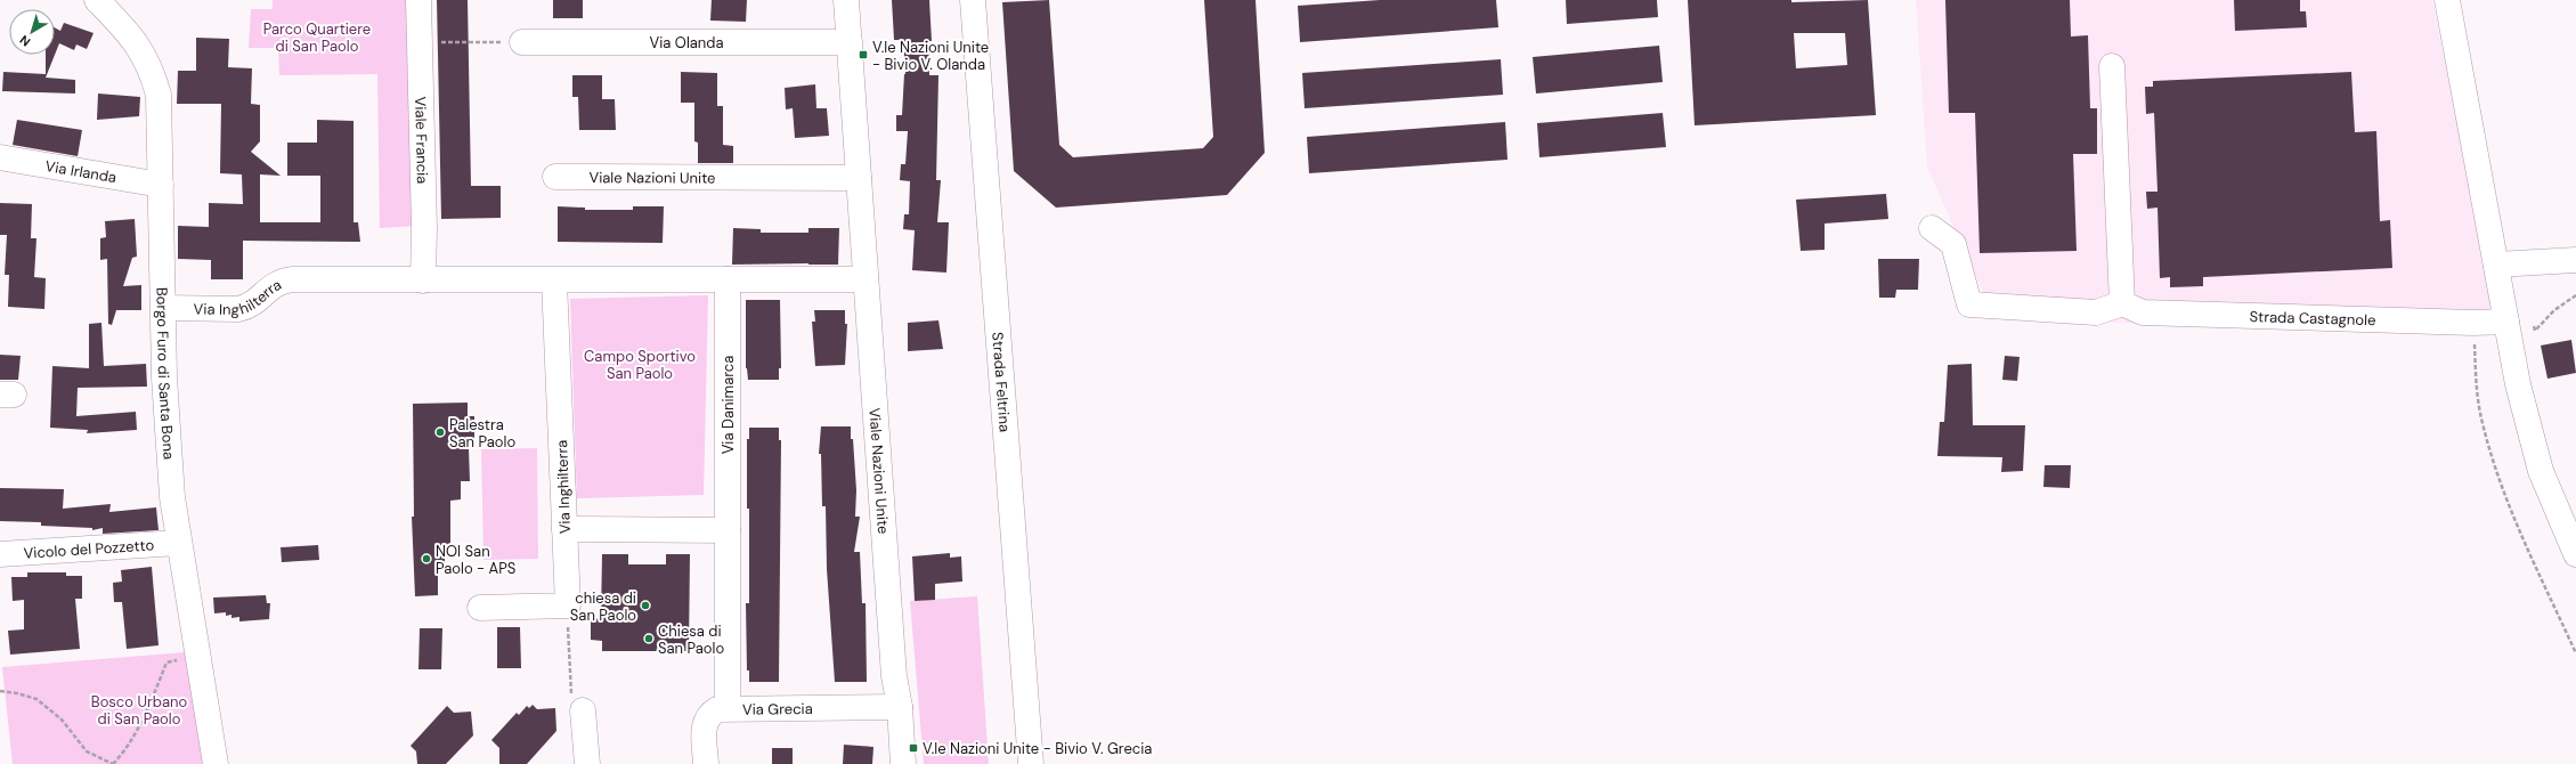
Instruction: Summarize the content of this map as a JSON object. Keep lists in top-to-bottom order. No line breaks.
{"streets":{"street":["Via Olanda","Viale Francia","Via Irlanda","Viale Nazioni Unite","Via Inghilterra","Strada Castagnole","Borgo Furo di Santa Bona","Strada Feltrina","Via Danimarca","Vicolo del Pozzetto","Via Grecia"]},"crossings":[["Via Olanda","Viale Nazioni Unite"],["Viale Francia","Via Inghilterra"],["Via Irlanda","Borgo Furo di Santa Bona"],["Viale Nazioni Unite","Via Inghilterra"],["Viale Nazioni Unite","Via Grecia"],["Via Inghilterra","Borgo Furo di Santa Bona"],["Via Inghilterra","Via Danimarca"],["Borgo Furo di Santa Bona","Vicolo del Pozzetto"],["Via Danimarca","Via Grecia"]],"parks":["Parco Quartiere di San Paolo","Campo Sportivo San Paolo","Bosco Urbano di San Paolo"],"places":{"transit":["V.le Nazioni Unite - Bivio V. Olanda","V.le Nazioni Unite - Bivio V. Grecia"],"other":["Palestra San Paolo","NOI San Paolo - APS","chiesa di San Paolo","Chiesa di San Paolo"]},"north":"bottom left"}
